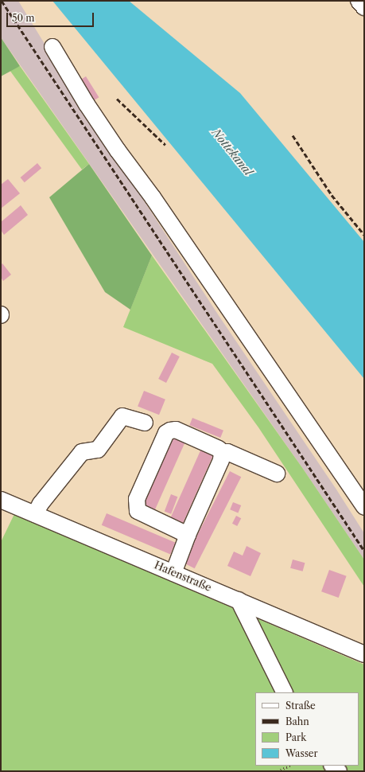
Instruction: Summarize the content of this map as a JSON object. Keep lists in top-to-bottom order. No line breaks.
{"streets":{"street":["Hafenstraße"]},"water":["Nottekanal"],"legend":["Straße","Bahn","Park","Wasser"],"scale_bar":"50 m"}
